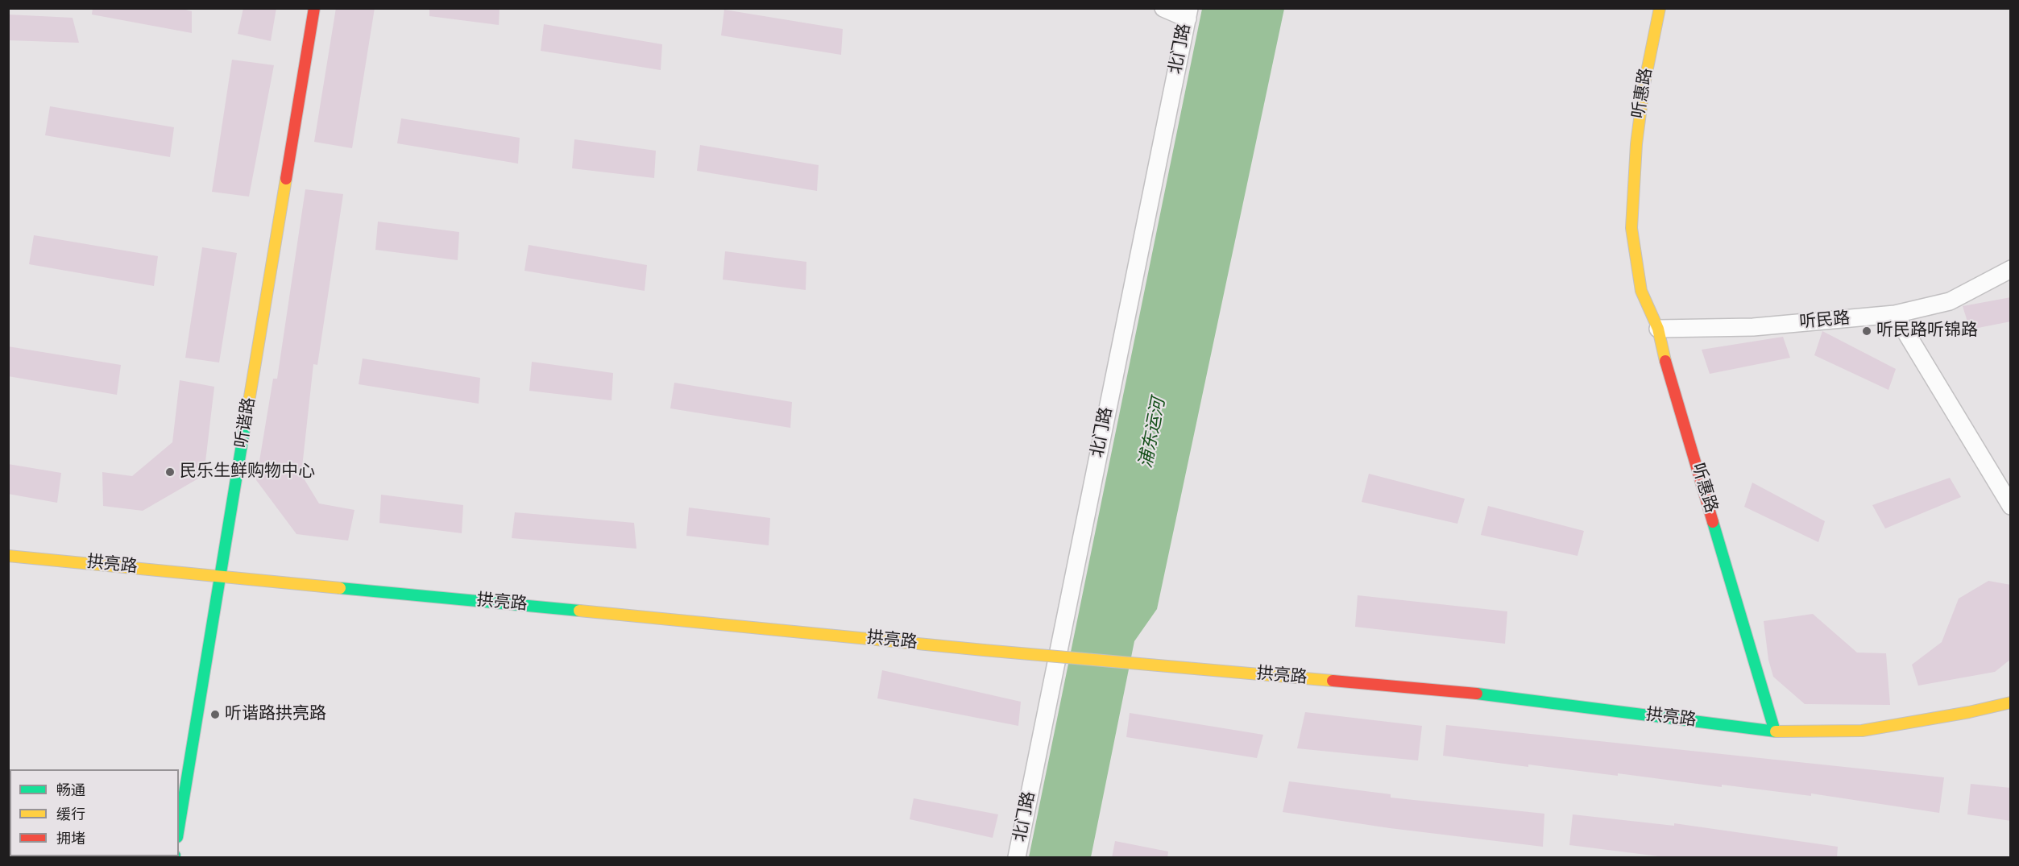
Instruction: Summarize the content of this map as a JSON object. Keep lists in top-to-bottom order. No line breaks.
{"streets":{"street":["北门路","听惠路","听民路","听谐路","拱亮路"]},"crossings":[["听惠路","听民路"],["听惠路","拱亮路"],["听谐路","拱亮路"]],"water":["浦东运河"],"places":["听民路听锦路","民乐生鲜购物中心","听谐路拱亮路"],"legend":["畅通","缓行","拥堵"]}
